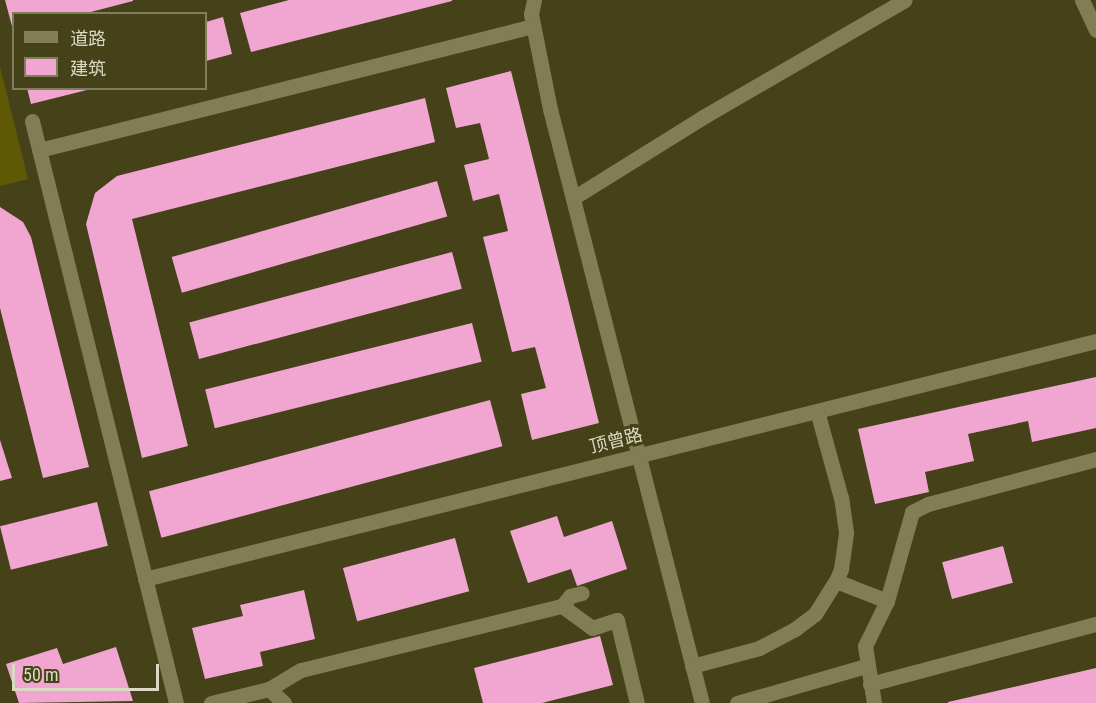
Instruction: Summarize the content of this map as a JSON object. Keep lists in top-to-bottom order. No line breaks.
{"streets":{"street":["顶曾路"]},"legend":["道路","建筑"],"scale_bar":"50 m"}
